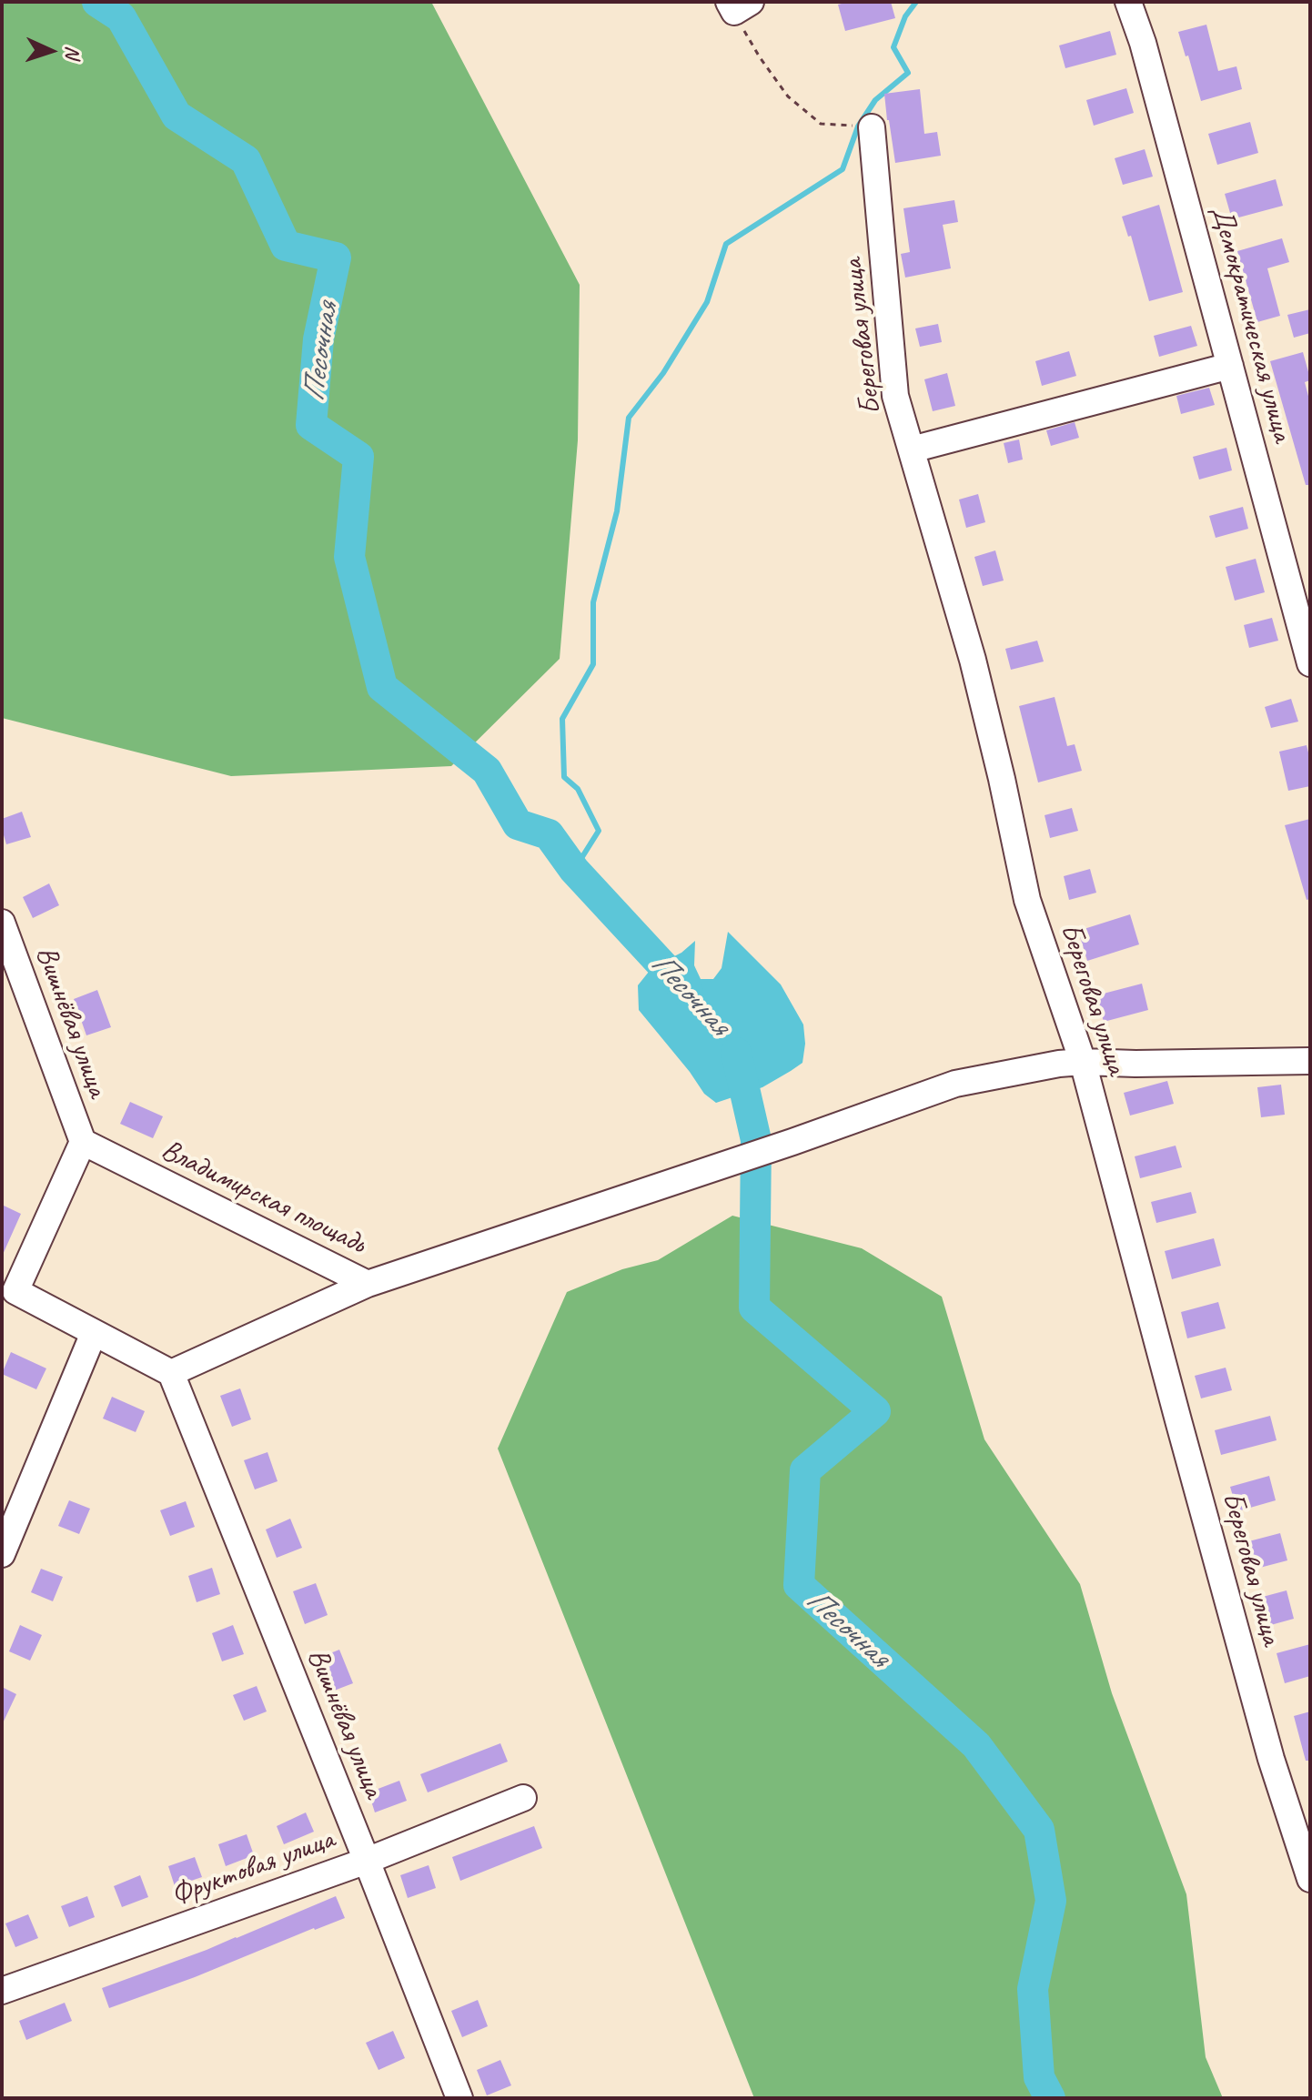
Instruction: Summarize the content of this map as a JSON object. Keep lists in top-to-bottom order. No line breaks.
{"streets":{"street":["Демократическая улица","Береговая улица","Вишнёвая улица","Владимирская площадь","Фруктовая улица"]},"crossings":[["Вишнёвая улица","Владимирская площадь"],["Вишнёвая улица","Фруктовая улица"]],"water":["Песочная"],"north":"right"}
